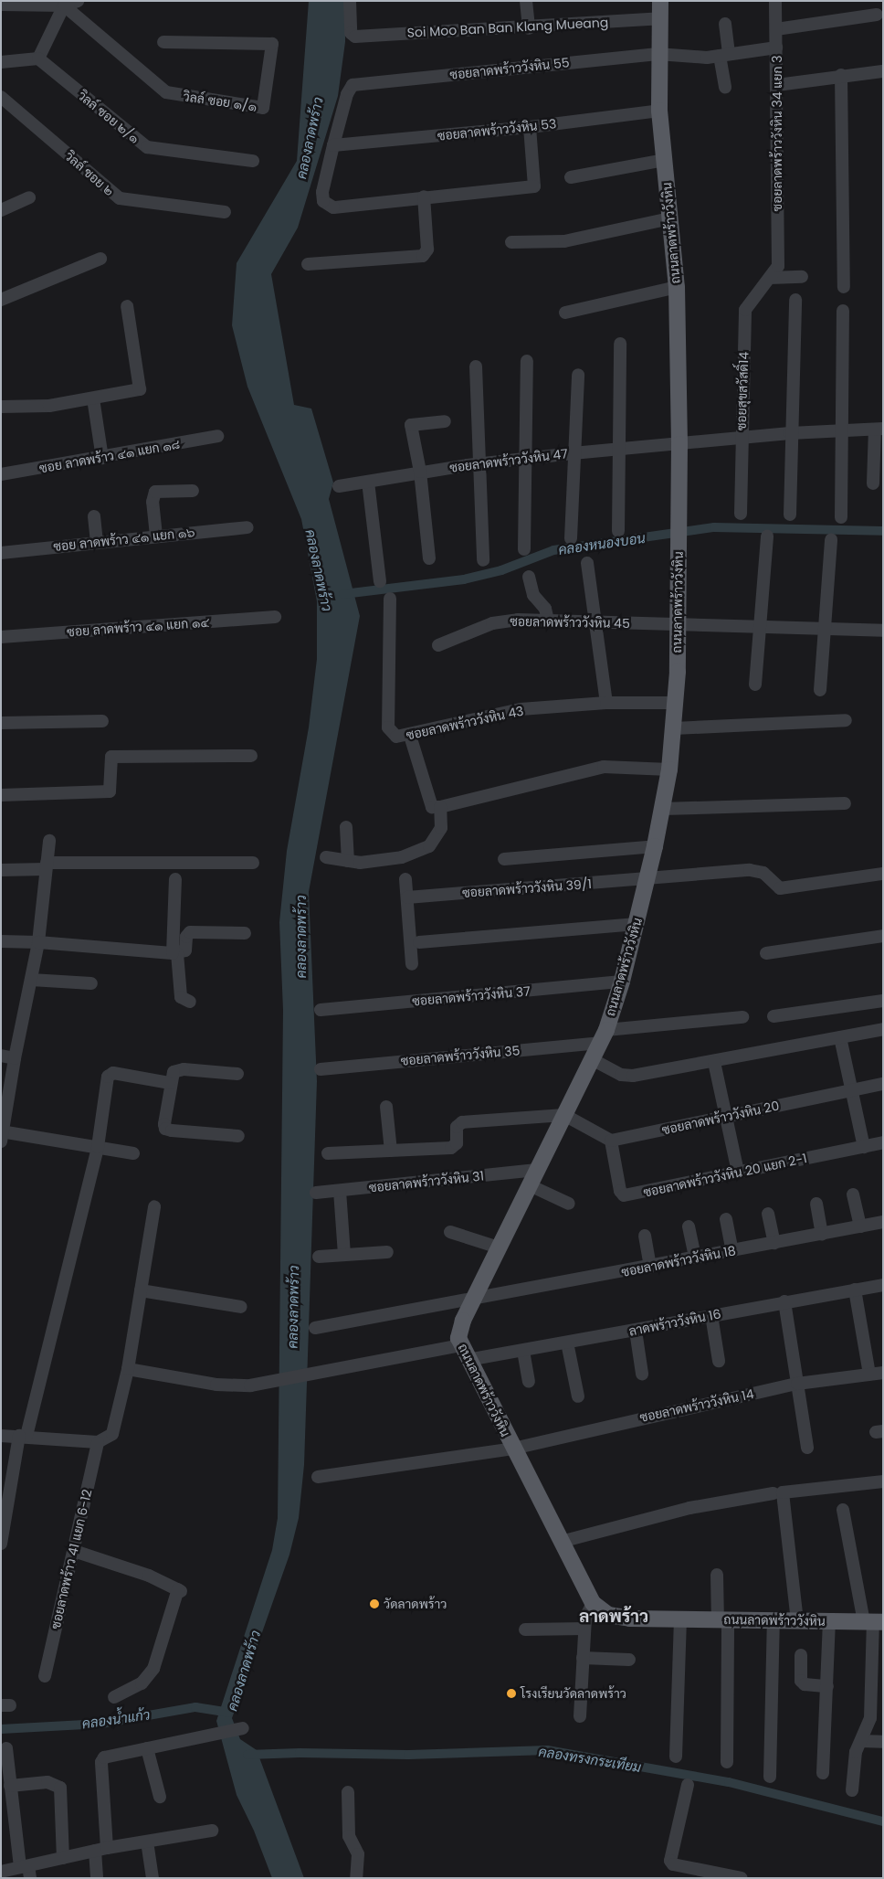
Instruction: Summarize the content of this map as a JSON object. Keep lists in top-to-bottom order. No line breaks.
{"streets":{"main road":["ถนนลาดพร้าววังหิน"],"street":["Soi Moo Ban Ban Klang Mueang","ซอยลาดพร้าววังหิน 55","วิลล์ ซอย ๑/๑","วิลล์ ซอย ๒/๑","ซอยลาดพร้าววังหิน 53","ซอยลาดพร้าววังหิน 34 แยก 3","วิลล์ ซอย ๒","ซอยสุขสวัสดิ์14","ซอย ลาดพร้าว ๔๑ แยก ๑๘","ซอยลาดพร้าววังหิน 47","ซอย ลาดพร้าว ๔๑ แยก ๑๖","ซอยลาดพร้าววังหิน 45","ซอย ลาดพร้าว ๔๑ แยก ๑๔","ซอยลาดพร้าววังหิน 43","ซอยลาดพร้าววังหิน 39/1","ซอยลาดพร้าววังหิน 37","ซอยลาดพร้าววังหิน 35","ซอยลาดพร้าววังหิน 20","ซอยลาดพร้าววังหิน 20 แยก 2-1","ซอยลาดพร้าววังหิน 31","ซอยลาดพร้าววังหิน 18","ลาดพร้าววังหิน 16","ซอยลาดพร้าววังหิน 14","ซอยลาดพร้าว 41 แยก 6-12"]},"crossings":[["Soi Moo Ban Ban Klang Mueang","ถนนลาดพร้าววังหิน"],["ซอยลาดพร้าววังหิน 55","ซอยลาดพร้าววังหิน 53"],["ซอยลาดพร้าววังหิน 55","ซอยลาดพร้าววังหิน 34 แยก 3"],["ซอยลาดพร้าววังหิน 55","ถนนลาดพร้าววังหิน"],["ซอยลาดพร้าววังหิน 53","ถนนลาดพร้าววังหิน"],["ซอยลาดพร้าววังหิน 34 แยก 3","ซอยสุขสวัสดิ์14"],["ถนนลาดพร้าววังหิน","ซอยลาดพร้าววังหิน 47"],["ถนนลาดพร้าววังหิน","ซอยลาดพร้าววังหิน 45"],["ถนนลาดพร้าววังหิน","ซอยลาดพร้าววังหิน 43"],["ถนนลาดพร้าววังหิน","ซอยลาดพร้าววังหิน 39/1"],["ถนนลาดพร้าววังหิน","ซอยลาดพร้าววังหิน 37"],["ถนนลาดพร้าววังหิน","ซอยลาดพร้าววังหิน 35"],["ถนนลาดพร้าววังหิน","ซอยลาดพร้าววังหิน 31"],["ถนนลาดพร้าววังหิน","ซอยลาดพร้าววังหิน 18"],["ถนนลาดพร้าววังหิน","ลาดพร้าววังหิน 16"],["ถนนลาดพร้าววังหิน","ซอยลาดพร้าววังหิน 14"],["ซอยสุขสวัสดิ์14","ซอยลาดพร้าววังหิน 47"],["ซอยลาดพร้าววังหิน 20","ซอยลาดพร้าววังหิน 20 แยก 2-1"]],"districts":["ลาดพร้าว"],"water":["คลองลาดพร้าว","คลองหนองบอน","คลองน้ำแก้ว","คลองทรงกระเทียม"],"places":["วัดลาดพร้าว","โรงเรียนวัดลาดพร้าว"]}
